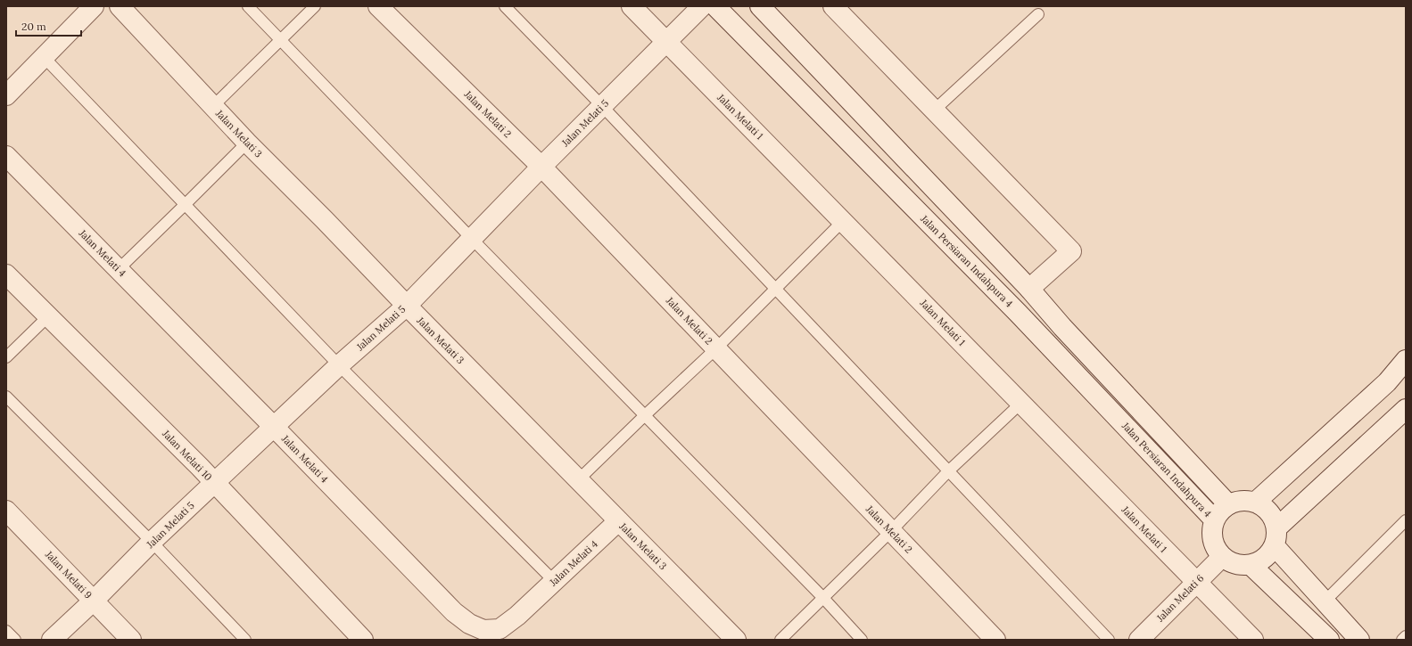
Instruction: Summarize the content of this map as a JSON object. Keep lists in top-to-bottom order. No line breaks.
{"streets":{"street":["Jalan Melati 2","Jalan Melati 1","Jalan Melati 5","Jalan Melati 3","Jalan Melati 4","Jalan Persiaran Indahpura 4","Jalan Melati 10","Jalan Melati 9","Jalan Melati 6"]},"crossings":[["Jalan Melati 2","Jalan Melati 5"],["Jalan Melati 1","Jalan Melati 5"],["Jalan Melati 1","Jalan Melati 6"],["Jalan Melati 5","Jalan Melati 3"],["Jalan Melati 5","Jalan Melati 4"],["Jalan Melati 5","Jalan Melati 10"],["Jalan Melati 5","Jalan Melati 9"],["Jalan Melati 3","Jalan Melati 4"],["Jalan Persiaran Indahpura 4","Jalan Melati 6"]],"scale_bar":"20 m"}
